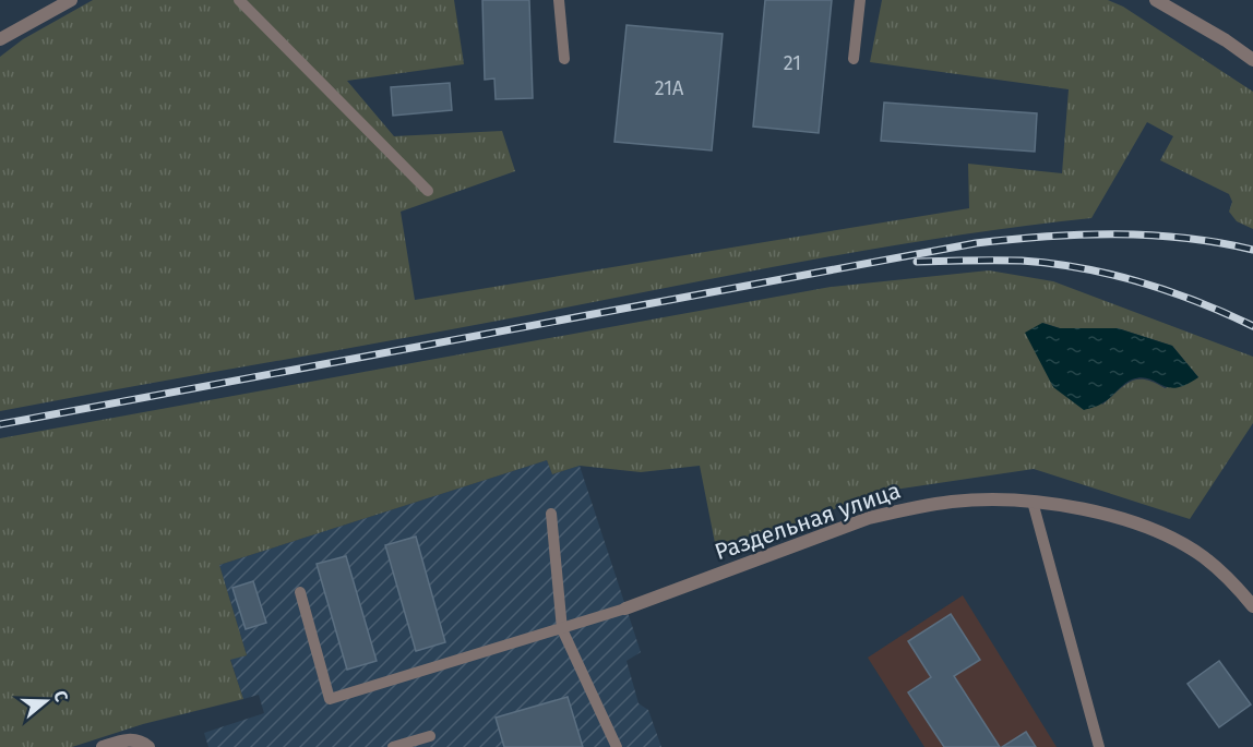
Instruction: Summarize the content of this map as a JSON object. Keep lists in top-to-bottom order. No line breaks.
{"streets":{"street":["Раздельная улица"]},"house_numbers":["21","21А"],"north":"right"}
